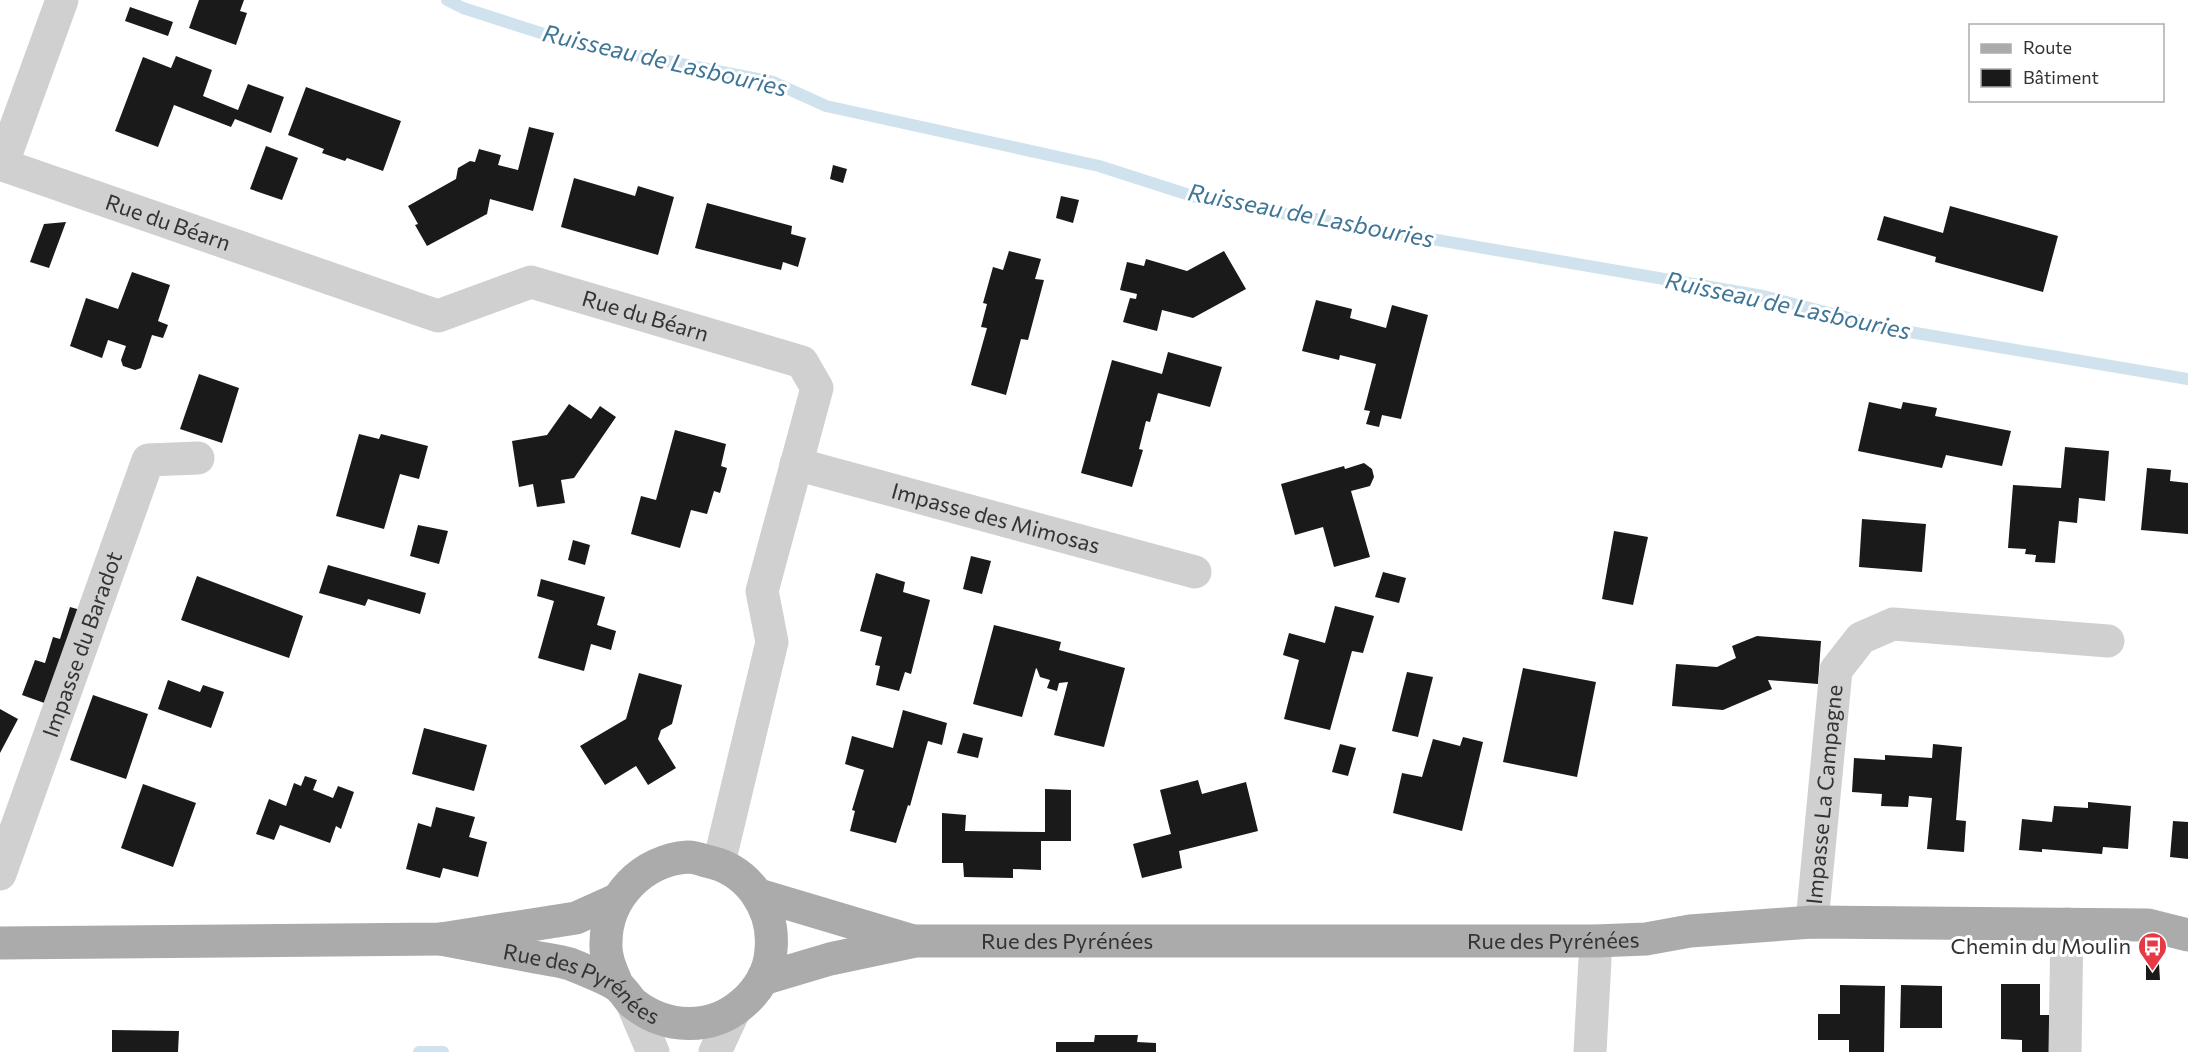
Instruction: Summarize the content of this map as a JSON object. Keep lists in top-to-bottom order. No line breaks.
{"streets":{"main road":["Rue des Pyrénées"],"street":["Rue du Béarn","Impasse des Mimosas","Impasse du Baradot","Impasse La Campagne"]},"crossings":[["Rue du Béarn","Impasse des Mimosas"],["Rue du Béarn","Rue des Pyrénées"],["Impasse La Campagne","Rue des Pyrénées"]],"water":["Ruisseau de Lasbouries"],"places":{"bus stop":["Chemin du Moulin"]},"legend":["Route","Bâtiment"]}
